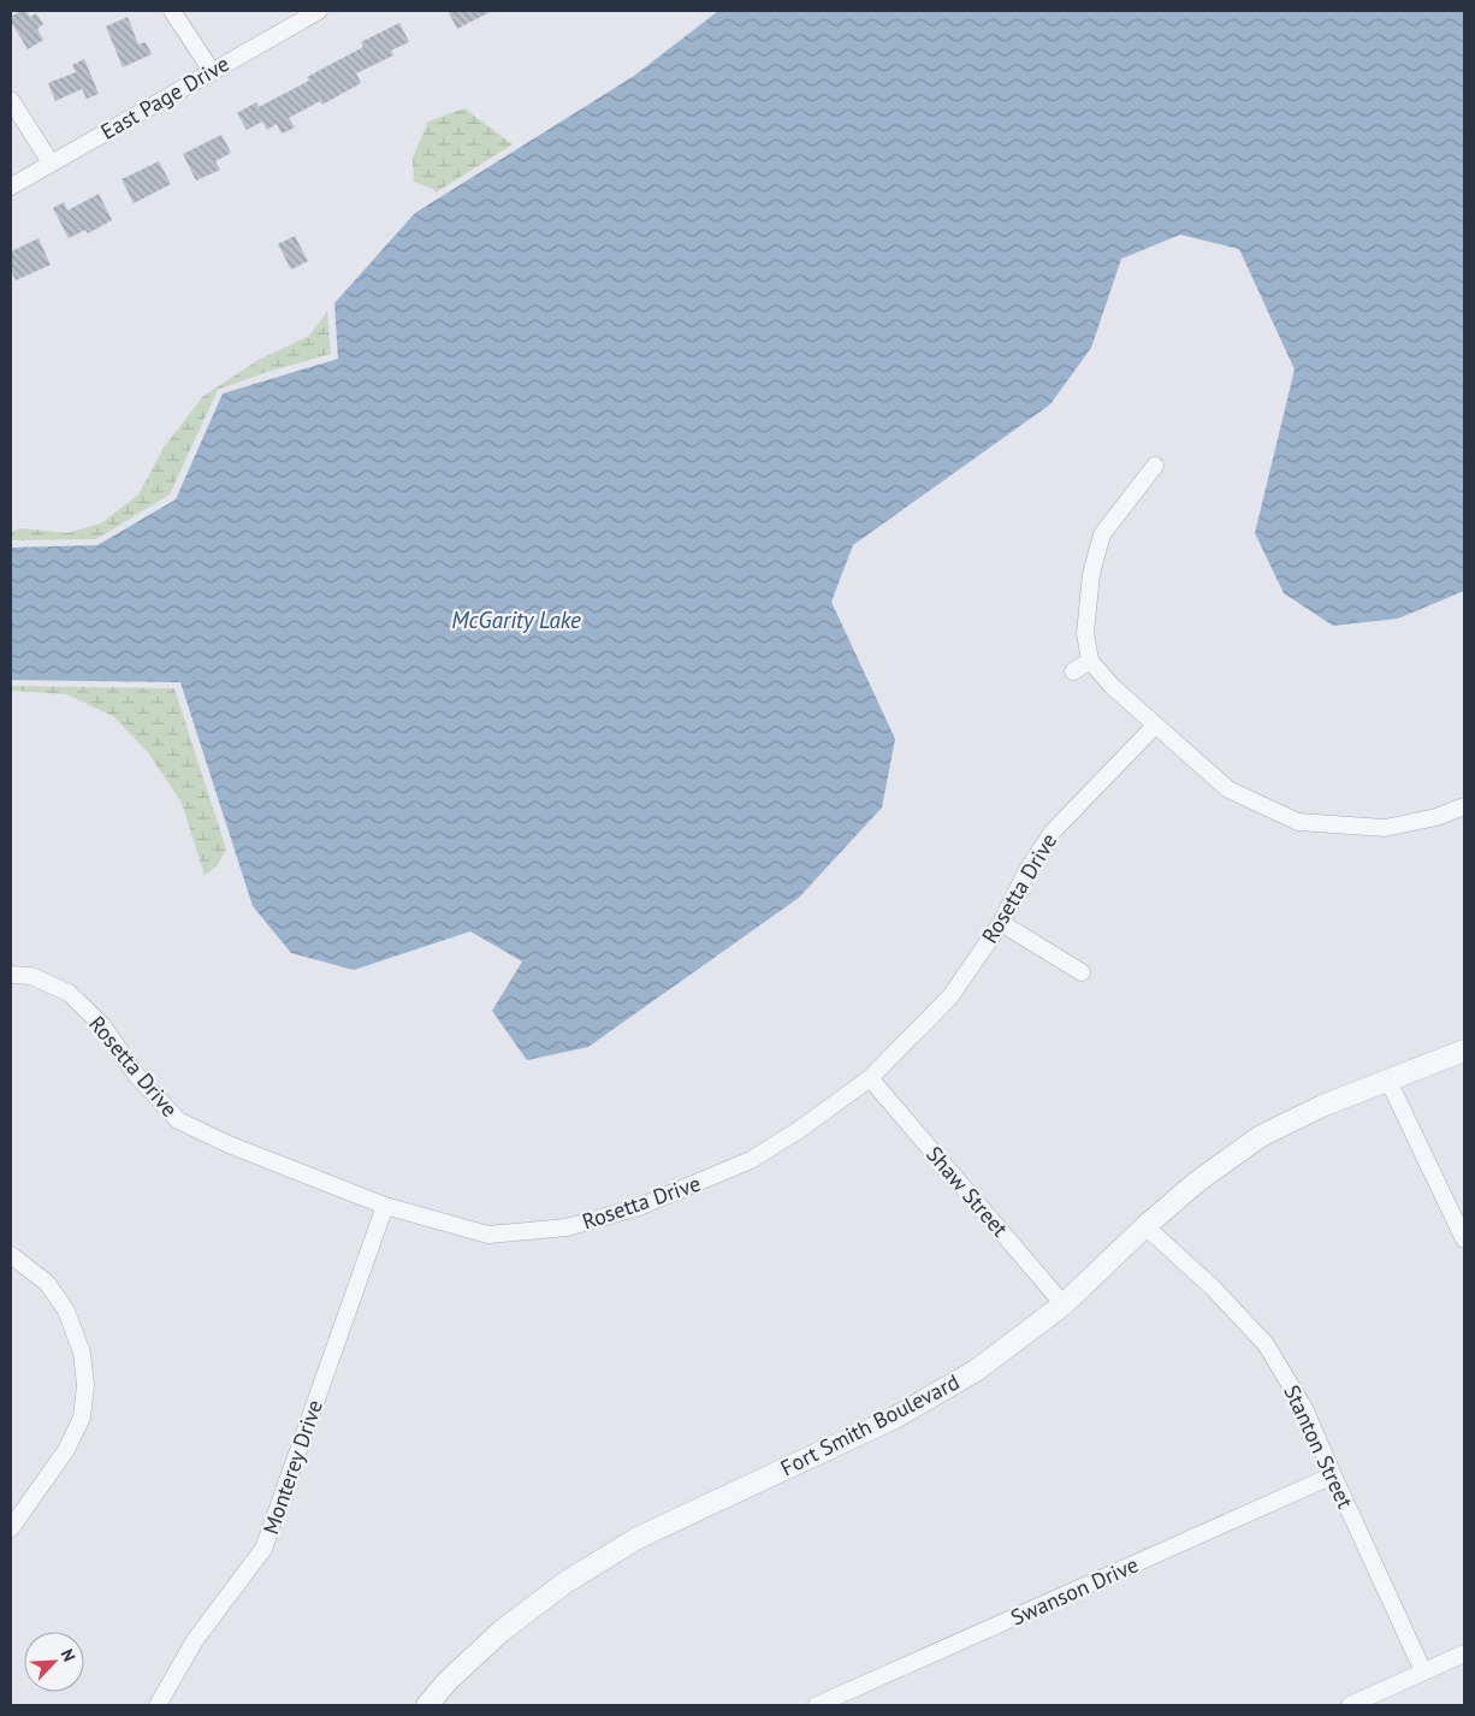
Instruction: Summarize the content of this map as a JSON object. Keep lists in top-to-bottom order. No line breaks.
{"streets":{"street":["East Page Drive","Rosetta Drive","Shaw Street","Fort Smith Boulevard","Stanton Street","Monterey Drive","Swanson Drive"]},"crossings":[["Rosetta Drive","Shaw Street"],["Rosetta Drive","Monterey Drive"],["Shaw Street","Fort Smith Boulevard"],["Fort Smith Boulevard","Stanton Street"],["Stanton Street","Swanson Drive"]],"water":["McGarity Lake"],"north":"top right"}
